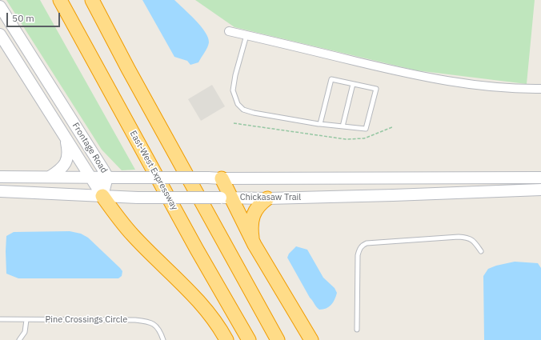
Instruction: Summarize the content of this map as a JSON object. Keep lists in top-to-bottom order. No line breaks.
{"streets":{"highway":["East-West Expressway"],"street":["Frontage Road","Chickasaw Trail"],"lane":["Pine Crossings Circle"]},"crossings":[["Frontage Road","Chickasaw Trail"]],"scale_bar":"50 m"}
